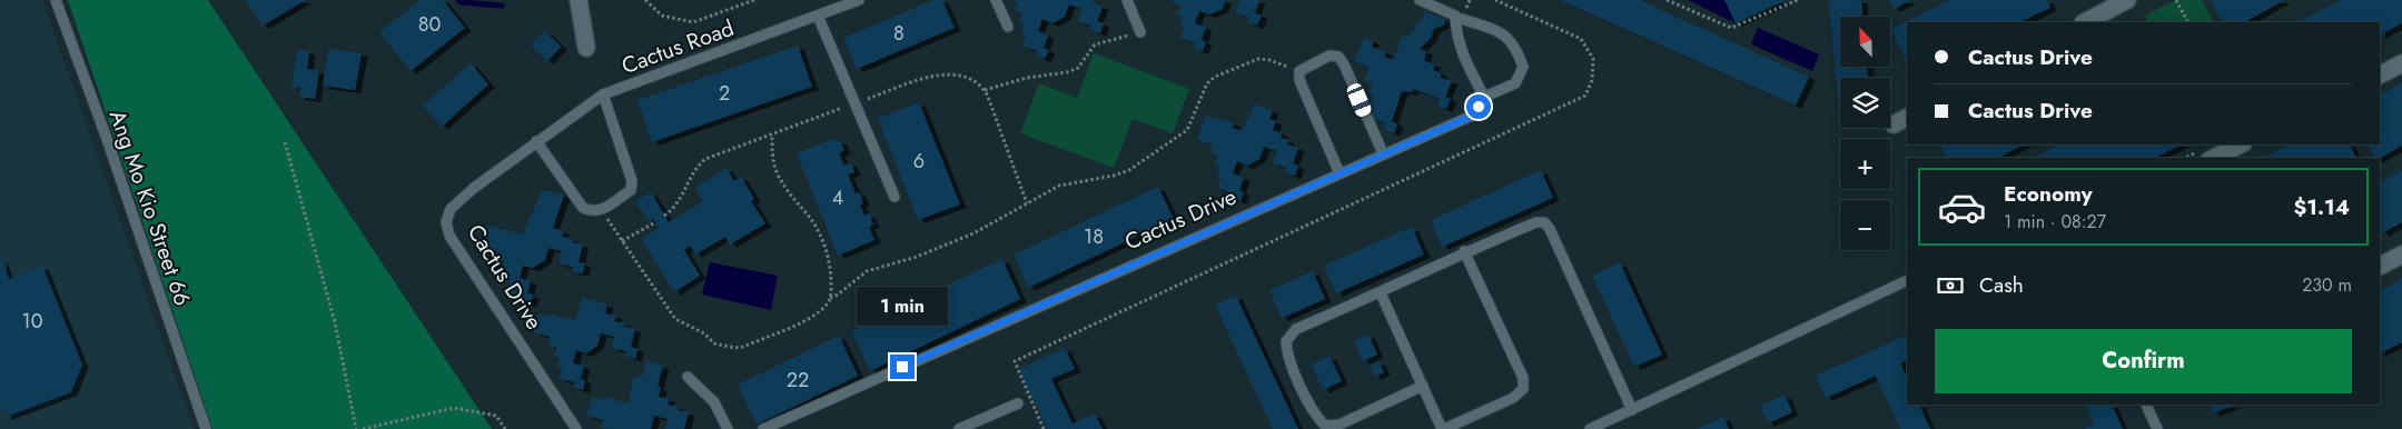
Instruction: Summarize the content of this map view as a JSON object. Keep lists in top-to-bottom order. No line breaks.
{"streets":{"lane":["Cactus Road","Ang Mo Kio Street 66","Cactus Drive"]},"crossings":[["Cactus Road","Cactus Drive"]],"house_numbers":["80","8","2","6","4","18","10","22"],"north":"top left","page":{"map_buttons":["+","−"],"banner":["Cactus Drive","Cactus Drive"],"list":[{"name":"Economy","note":"1 min · 08:27","value":"$1.14"}],"pay":["Cash","230 m"],"bubble":"1 min","buttons":"Confirm"}}
